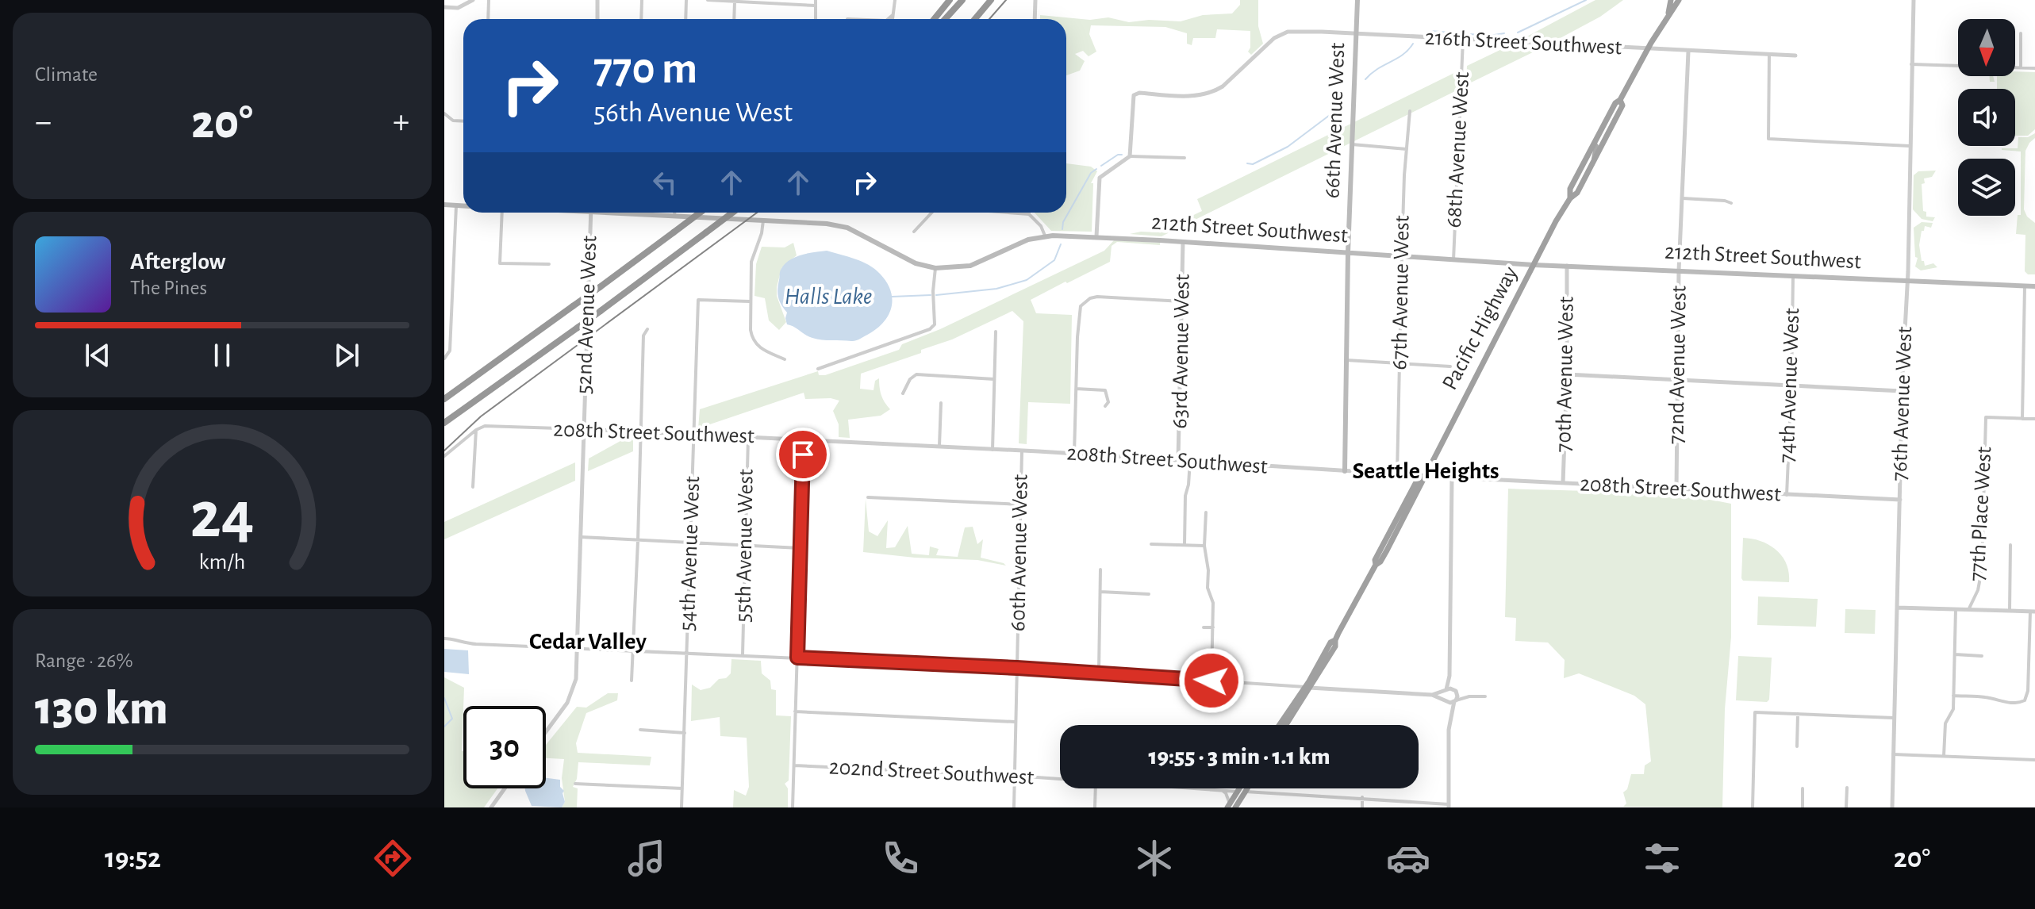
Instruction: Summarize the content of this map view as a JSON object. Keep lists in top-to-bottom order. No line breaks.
{"streets":{"highway":["Pacific Highway"],"main road":["66th Avenue West","212th Street Southwest"],"street":["216th Street Southwest","68th Avenue West","67th Avenue West","52nd Avenue West","63rd Avenue West","72nd Avenue West","70th Avenue West","74th Avenue West","76th Avenue West","208th Street Southwest","77th Place West","55th Avenue West","60th Avenue West","54th Avenue West","202nd Street Southwest"]},"crossings":[["216th Street Southwest","66th Avenue West"],["216th Street Southwest","68th Avenue West"],["216th Street Southwest","Pacific Highway"],["216th Street Southwest","72nd Avenue West"],["66th Avenue West","212th Street Southwest"],["66th Avenue West","208th Street Southwest"],["68th Avenue West","212th Street Southwest"],["212th Street Southwest","67th Avenue West"],["212th Street Southwest","Pacific Highway"],["212th Street Southwest","63rd Avenue West"],["212th Street Southwest","72nd Avenue West"],["212th Street Southwest","70th Avenue West"],["212th Street Southwest","74th Avenue West"],["212th Street Southwest","76th Avenue West"],["67th Avenue West","208th Street Southwest"],["52nd Avenue West","208th Street Southwest"],["Pacific Highway","208th Street Southwest"],["63rd Avenue West","208th Street Southwest"],["72nd Avenue West","208th Street Southwest"],["70th Avenue West","208th Street Southwest"],["74th Avenue West","208th Street Southwest"],["76th Avenue West","208th Street Southwest"],["208th Street Southwest","55th Avenue West"],["208th Street Southwest","60th Avenue West"],["208th Street Southwest","54th Avenue West"],["60th Avenue West","202nd Street Southwest"]],"districts":["Seattle Heights","Cedar Valley"],"water":["Halls Lake"],"north":"bottom","page":{"tile":["Climate",["Range · 26%","130 km"]],"turn":["770 m","56th Avenue West"],"heat":["−","20°","+"],"song":["Afterglow","The Pines"],"limit":"30","trip":"19:55 · 3 min · 1.1 km","tabs":["19:52","20°"],"gauge":["24","km/h"]}}
